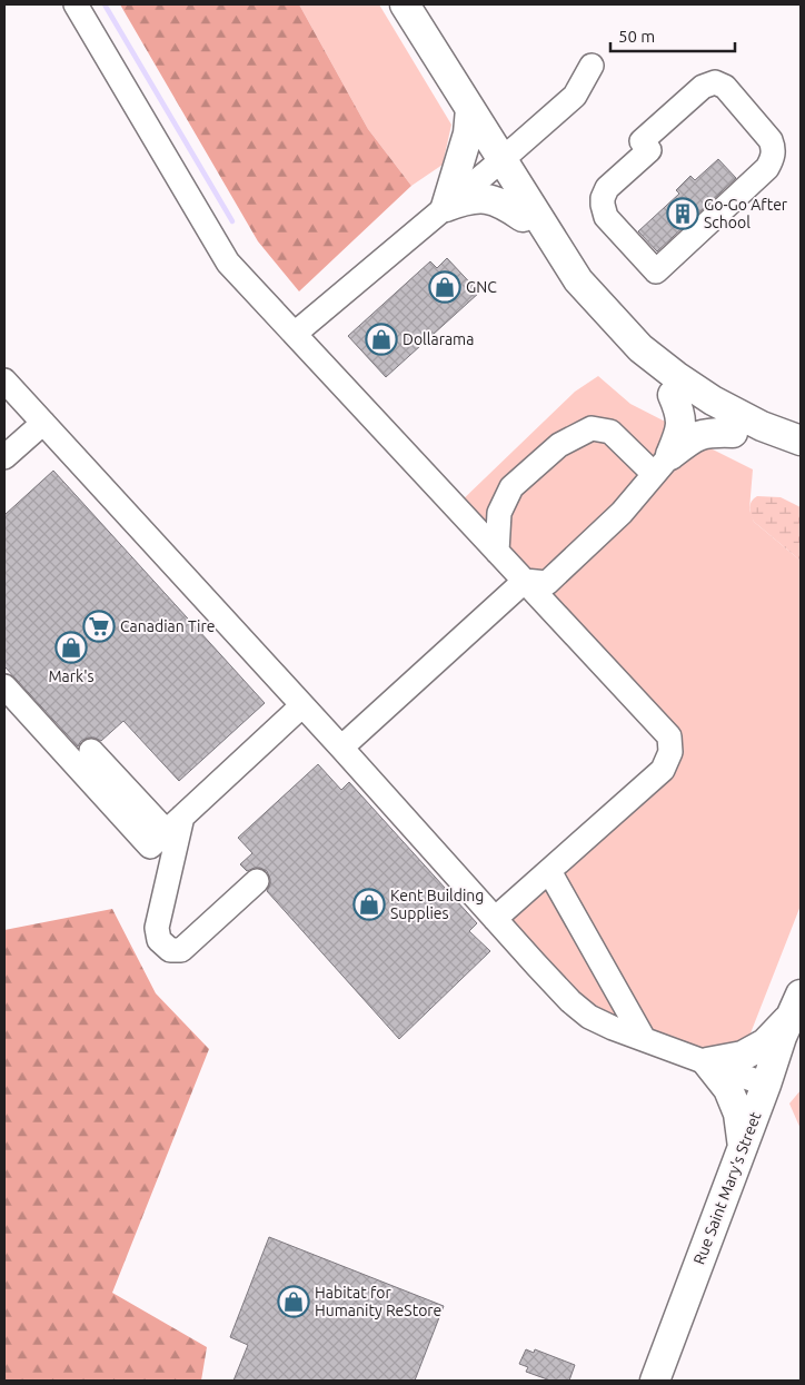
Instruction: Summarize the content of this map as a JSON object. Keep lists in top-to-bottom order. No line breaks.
{"streets":{"main road":["Rue Saint Mary's Street"]},"places":{"building":["Go-Go After School"],"shop":["GNC","Dollarama","Mark's","Kent Building Supplies","Habitat for Humanity ReStore"],"supermarket":["Canadian Tire"]},"scale_bar":"50 m"}
